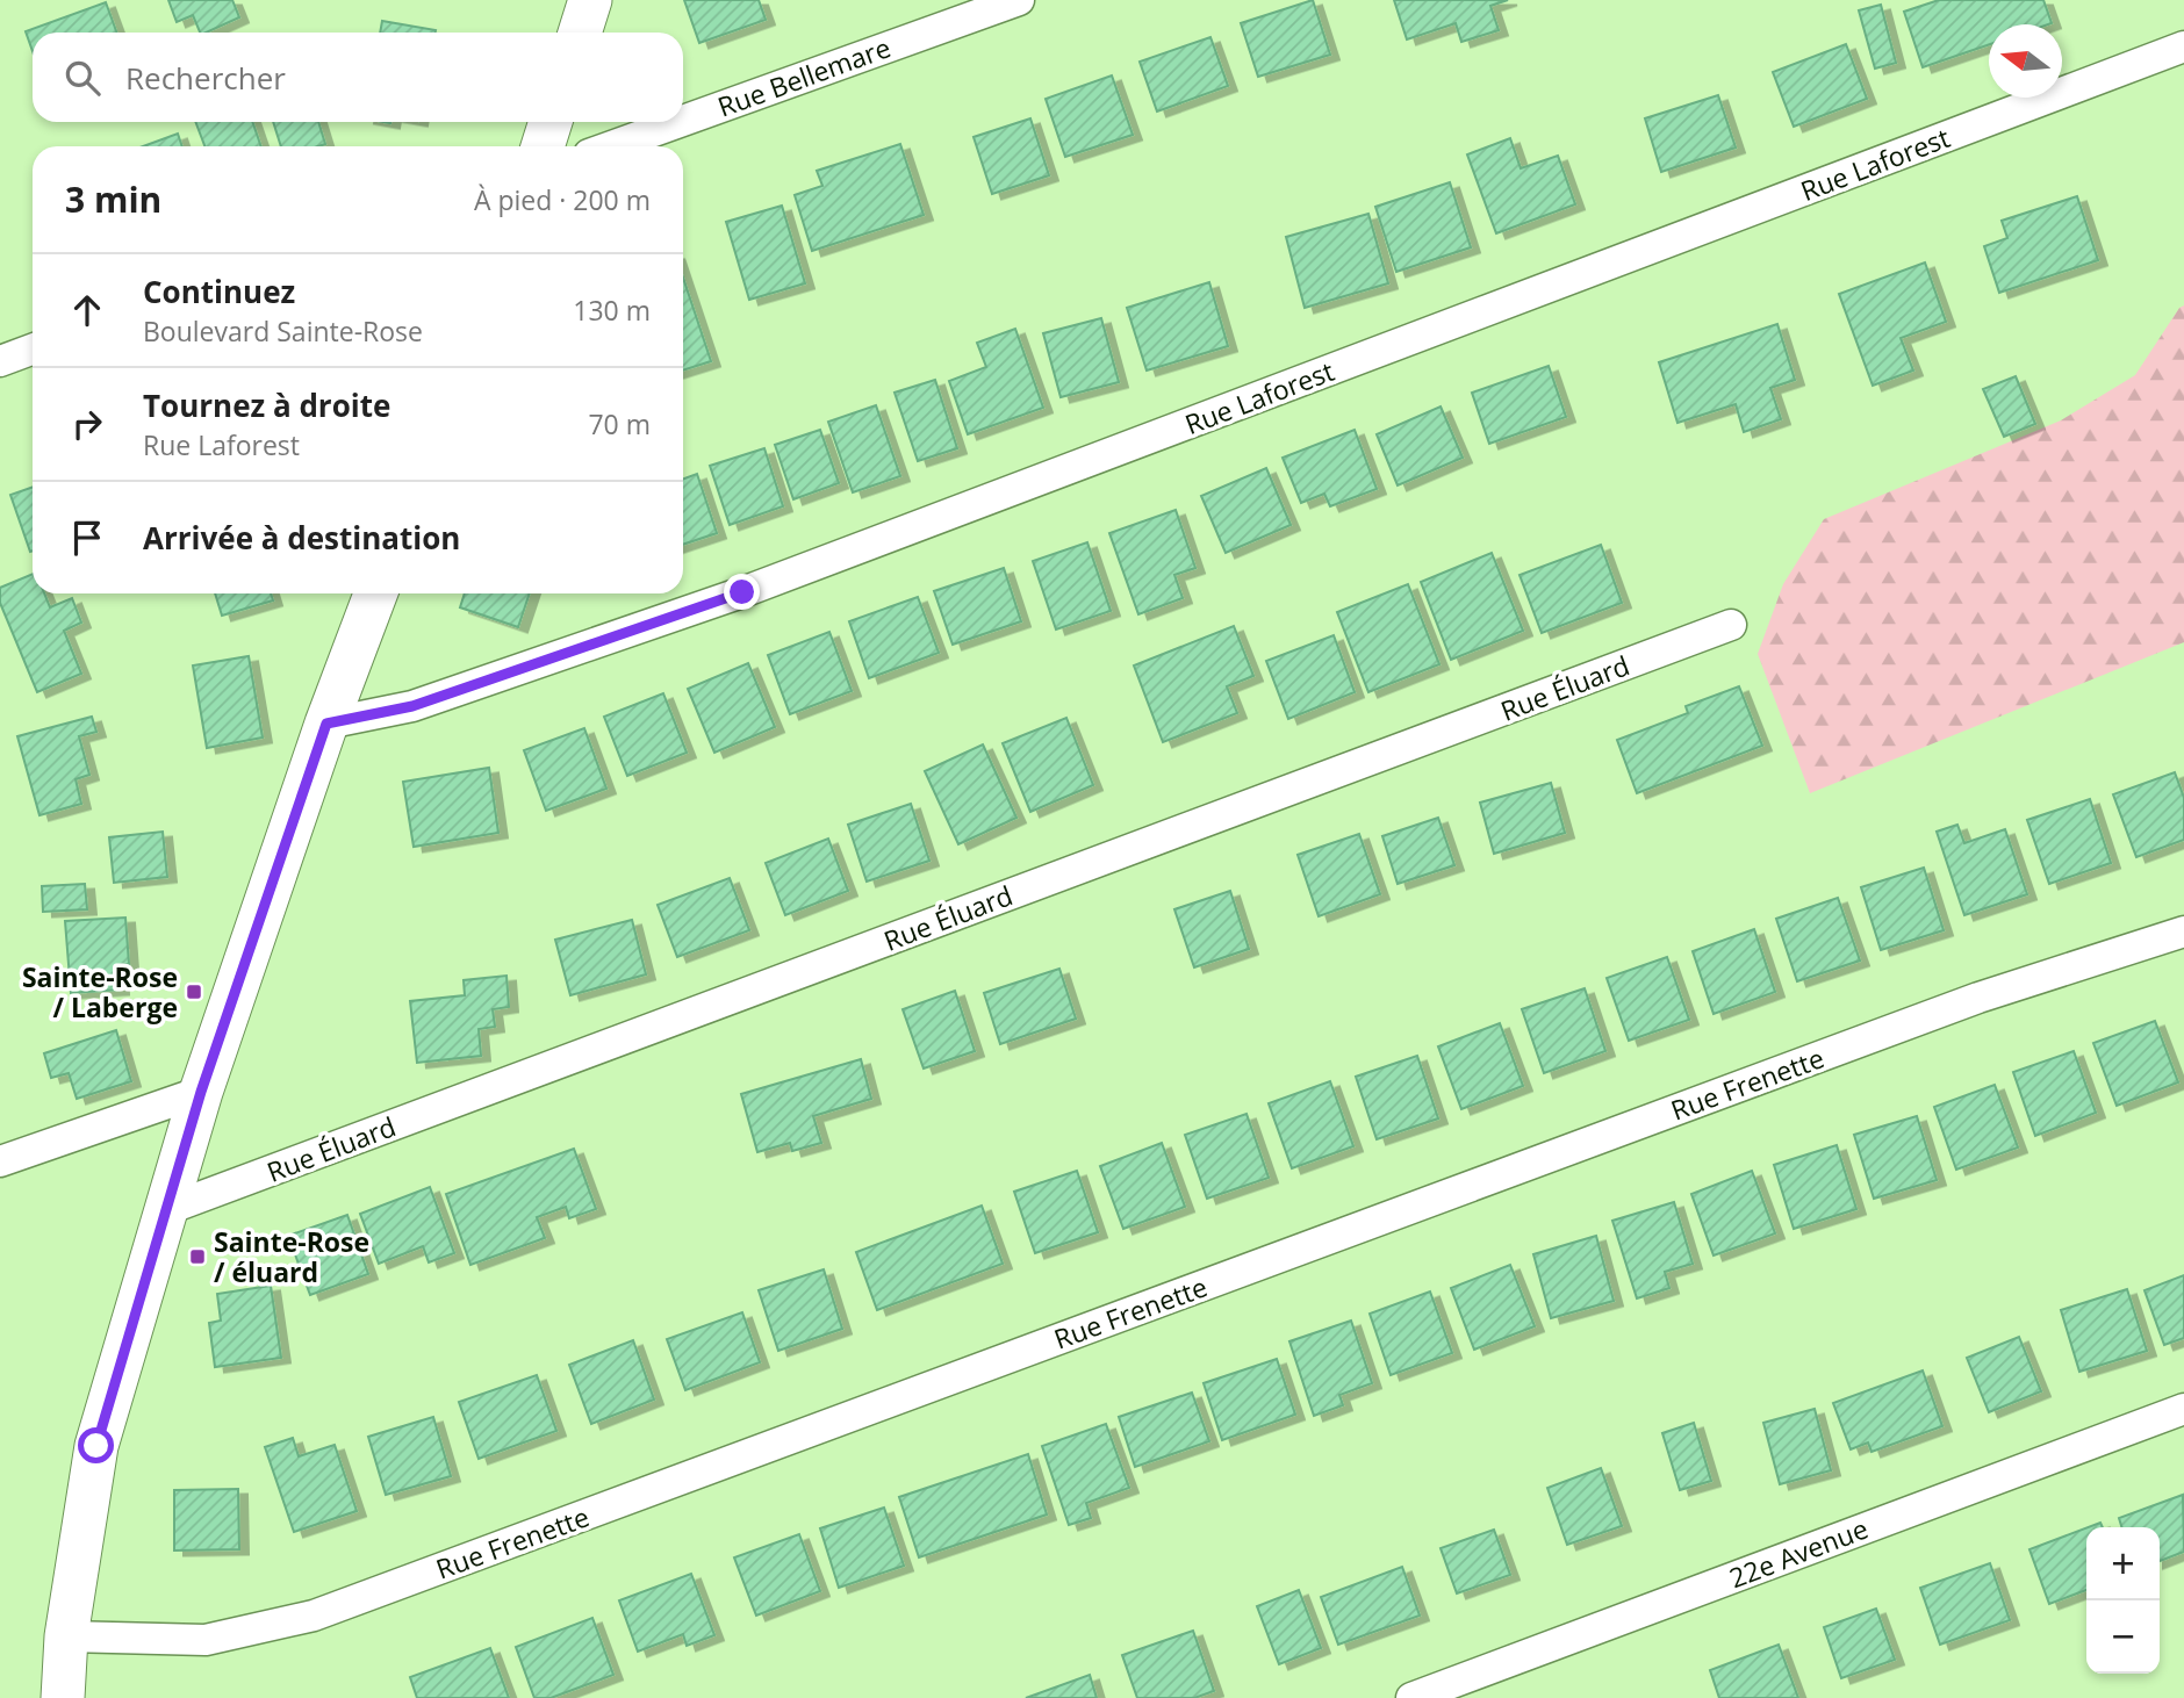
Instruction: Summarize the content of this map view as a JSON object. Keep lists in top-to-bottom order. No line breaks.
{"streets":{"street":["Rue Bellemare","Rue Laforest","Rue Éluard","Rue Frenette","22e Avenue"]},"places":{"transit":["Sainte-Rose / Laberge","Sainte-Rose / éluard"]},"north":"left","page":{"search":"Rechercher","heading":["3 min","À pied · 200 m"],"list":[["Continuez","Boulevard Sainte-Rose","130 m"],["Tournez à droite","Rue Laforest","70 m"],"Arrivée à destination"],"map_buttons":["+","−"]}}
